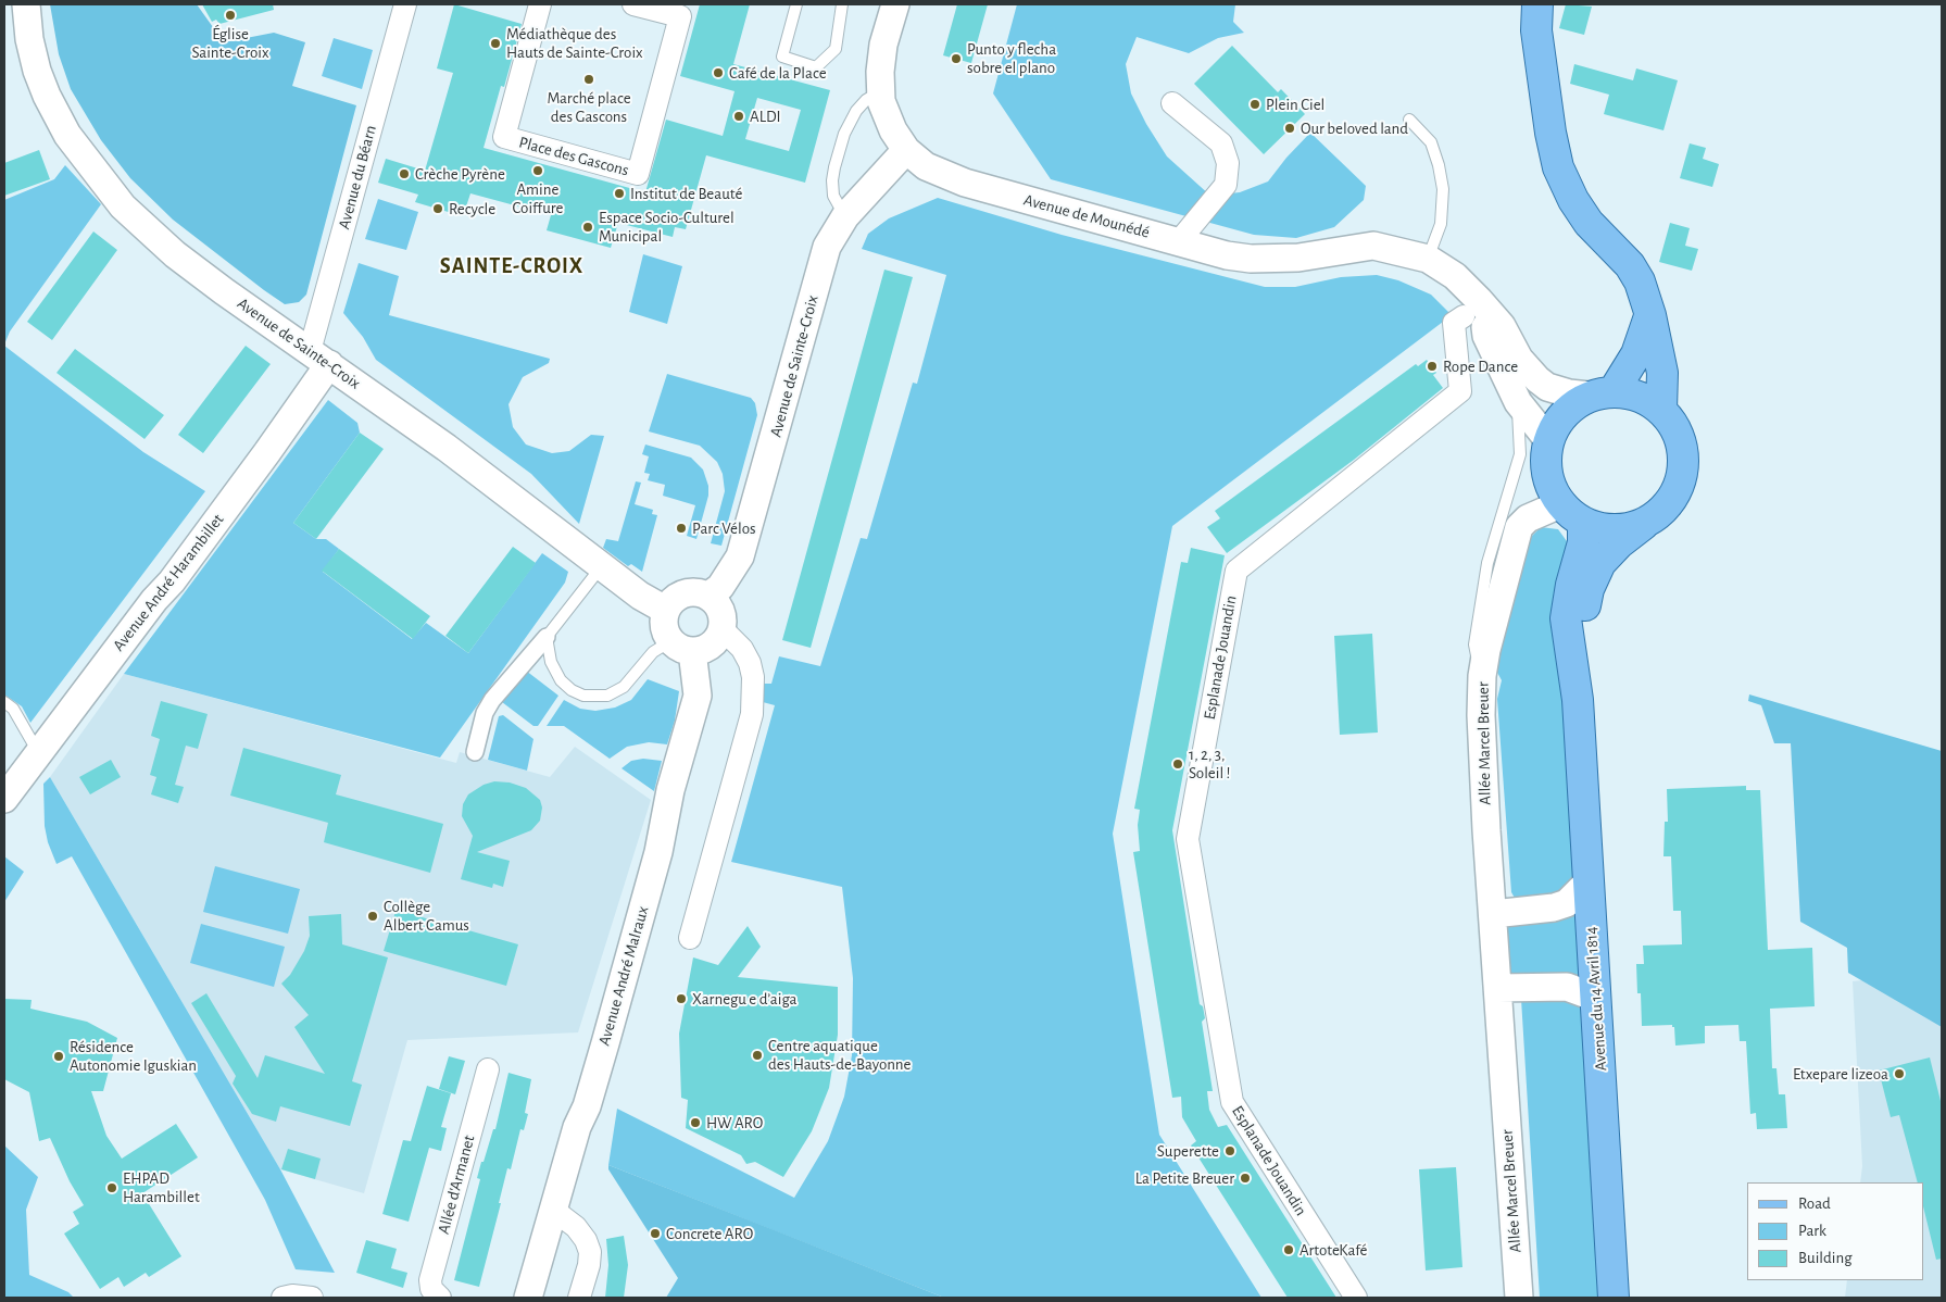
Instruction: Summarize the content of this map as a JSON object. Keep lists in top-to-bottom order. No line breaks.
{"streets":{"main road":["Avenue du 14 Avril 1814"],"street":["Place des Gascons","Avenue du Béarn","Avenue de Mounédé","Avenue de Sainte-Croix","Avenue André Harambillet","Esplanade Jouandin","Allée Marcel Breuer","Avenue André Malraux","Allée d'Armanet"]},"crossings":[["Avenue du Béarn","Avenue de Sainte-Croix"],["Avenue du Béarn","Avenue André Harambillet"],["Avenue de Mounédé","Avenue de Sainte-Croix"],["Avenue de Mounédé","Esplanade Jouandin"],["Avenue de Mounédé","Allée Marcel Breuer"],["Avenue de Mounédé","Avenue du 14 Avril 1814"],["Avenue de Sainte-Croix","Avenue André Harambillet"],["Avenue de Sainte-Croix","Avenue André Malraux"],["Allée Marcel Breuer","Avenue du 14 Avril 1814"]],"districts":["SAINTE-CROIX"],"places":["Église Sainte-Croix","Médiathèque des Hauts de Sainte-Croix","Punto y flecha sobre el plano","Café de la Place","Marché place des Gascons","Plein Ciel","ALDI","Our beloved land","Amine Coiffure","Crèche Pyrène","Institut de Beauté","Recycle","Espace Socio-Culturel Municipal","Rope Dance","Parc Vélos","1, 2, 3, Soleil !","Collège Albert Camus","Xarnegu e d’aiga","Centre aquatique des Hauts-de-Bayonne","Résidence Autonomie Iguskian","Etxepare lizeoa","HW ARO","Superette","La Petite Breuer","EHPAD Harambillet","Concrete ARO","ArtoteKafé"],"legend":["Road","Park","Building"]}
